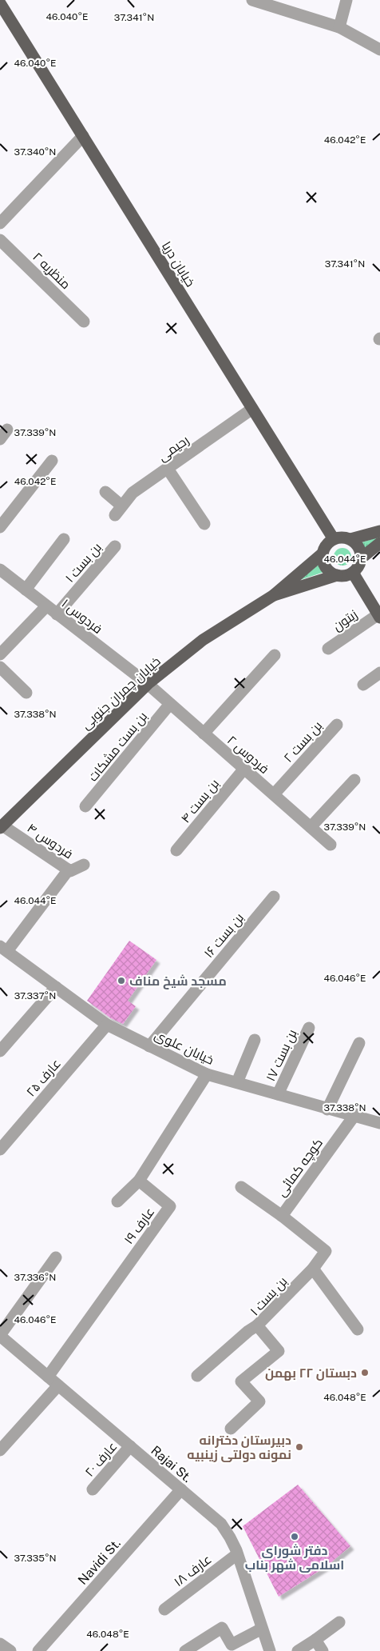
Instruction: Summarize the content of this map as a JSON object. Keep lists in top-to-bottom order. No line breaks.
{"streets":{"main road":["خیابان دریا","خیابان چمران جنوبی"],"street":["منظریه ۲","رحیمی","بن بست ۱","فردوس ۱","زیتون","بن بست ۲","بن بست مشکات","فردوس ۲","بن بست ۴","فردوس ۴","بن بست ۱۶","خیابان علوی","بن بست ۱۷","عارف ۲۵","کوچه کمائی","عارف ۱۹","عارف ۲۰","Rajai St.","Navidi St.","عارف ۱۸"]},"crossings":[["خیابان دریا","رحیمی"],["خیابان دریا","خیابان چمران جنوبی"],["بن بست ۱","فردوس ۱"],["بن بست ۱","کوچه کمائی"],["فردوس ۱","خیابان چمران جنوبی"],["فردوس ۱","فردوس ۲"],["خیابان چمران جنوبی","فردوس ۲"],["خیابان چمران جنوبی","فردوس ۴"],["بن بست ۲","فردوس ۲"],["بن بست مشکات","فردوس ۲"],["فردوس ۲","بن بست ۴"],["بن بست ۱۶","خیابان علوی"],["خیابان علوی","بن بست ۱۷"],["خیابان علوی","عارف ۲۵"],["خیابان علوی","کوچه کمائی"],["عارف ۱۹","Rajai St."],["عارف ۲۰","Rajai St."],["Rajai St.","Navidi St."],["Rajai St.","عارف ۱۸"]],"places":["مسجد شیخ مناف","دبستان ۲۲ بهمن","دبیرستان دخترانه نمونه دولتی زینبیه","دفتر شورای اسلامی شهر بناب"],"coordinates":["46.040°E","37.341°N","46.042°E","37.340°N","37.339°N","46.044°E","37.338°N","46.046°E","37.337°N","37.336°N","46.048°E","37.335°N"]}
